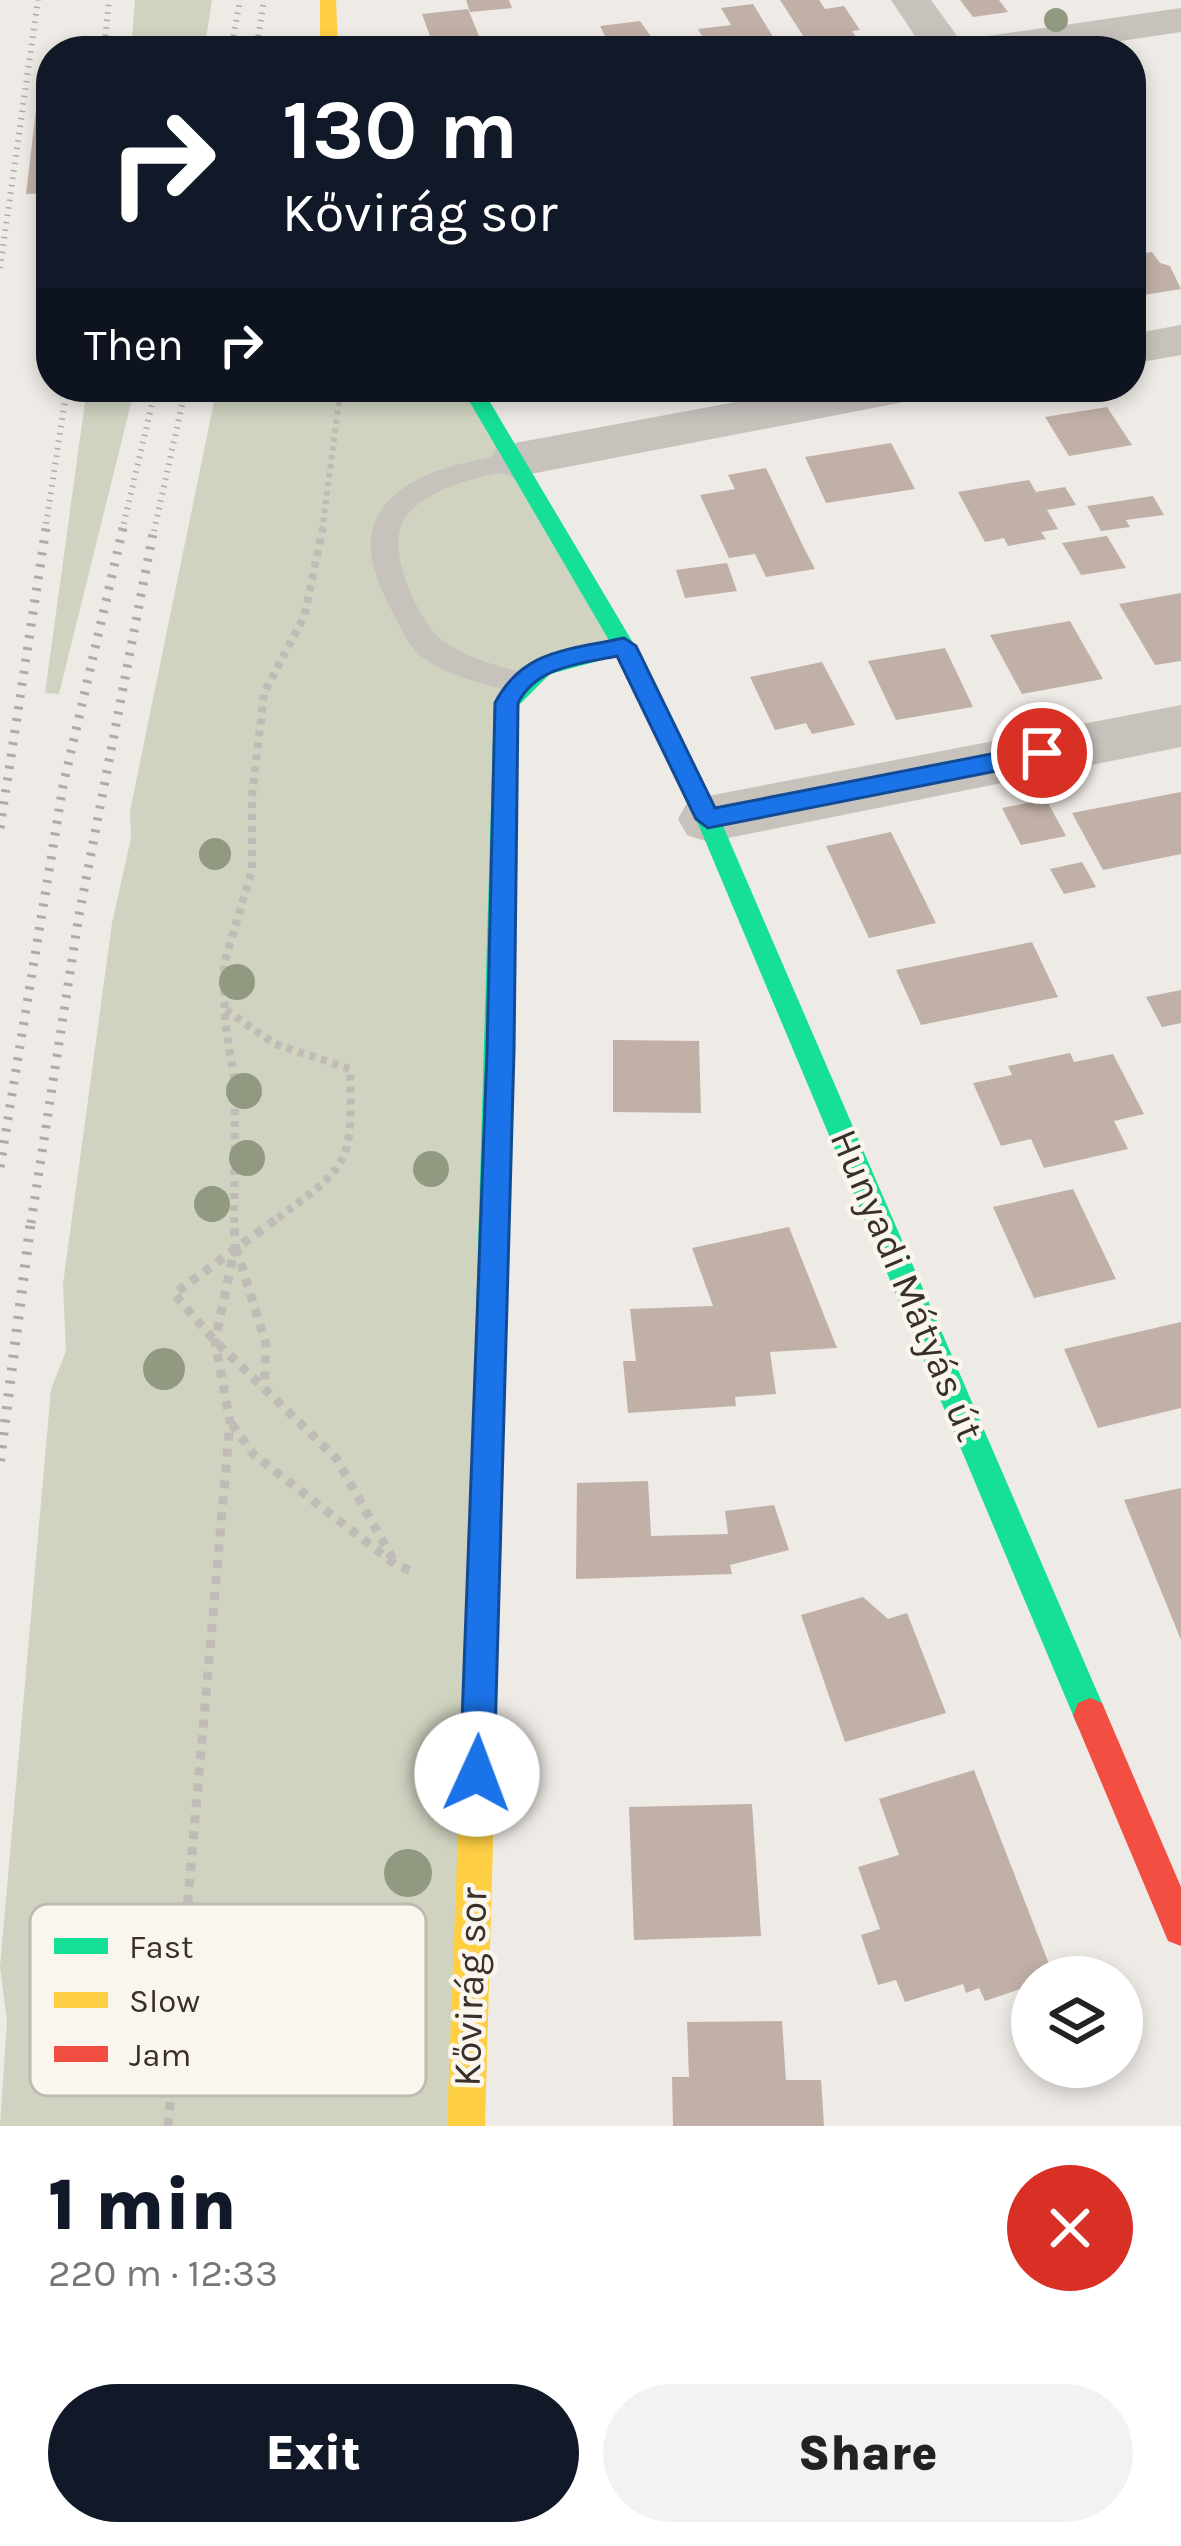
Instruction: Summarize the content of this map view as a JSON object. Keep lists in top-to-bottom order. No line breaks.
{"streets":{"street":["Hunyadi Mátyás út","Kővirág sor"]},"legend":["Fast","Slow","Jam"],"page":{"turn":["130 m","Kővirág sor"],"then":"Then","heading":["1 min","220 m · 12:33"],"buttons":["Exit","Share"]}}
